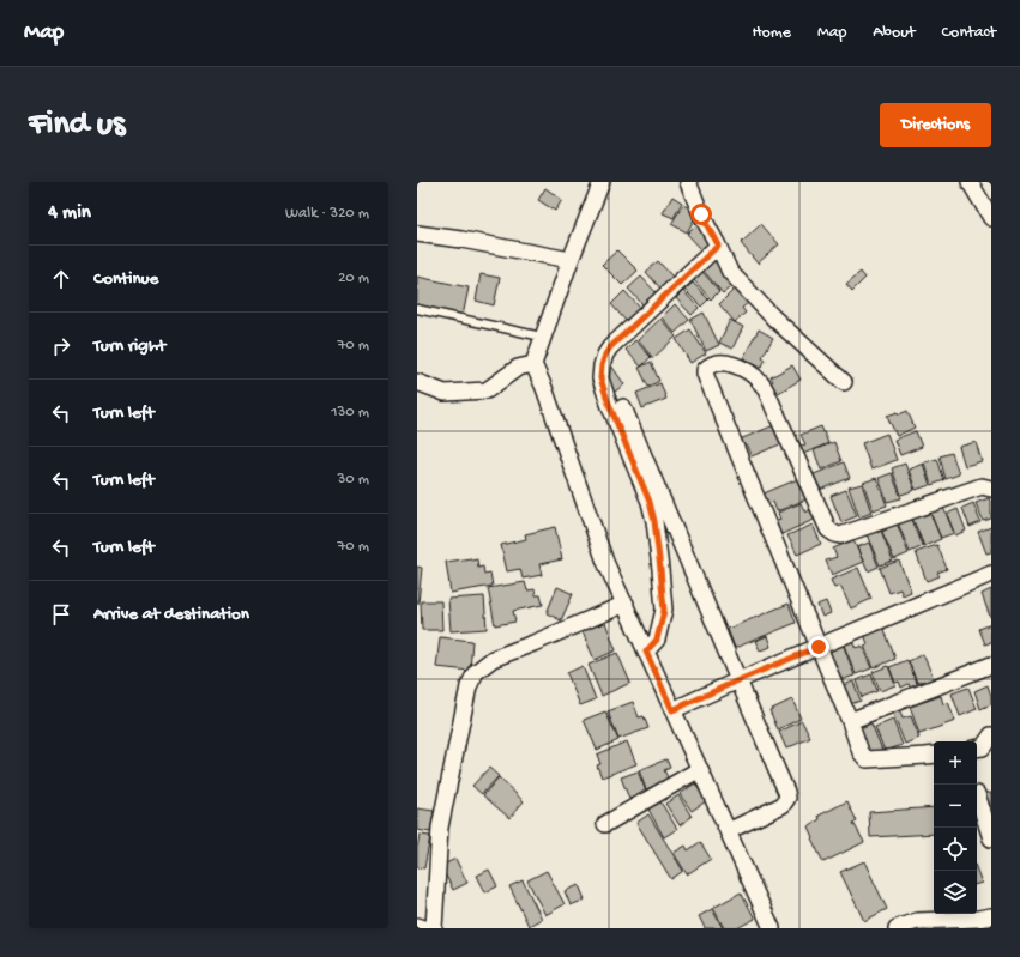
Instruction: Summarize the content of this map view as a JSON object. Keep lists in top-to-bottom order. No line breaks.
{"page":{"header":"Map","nav":["Home","Map","About","Contact"],"buttons":"Directions","title":"Find us","heading":["4 min","Walk · 320 m"],"list":[["Continue","20 m"],["Turn right","70 m"],["Turn left","130 m"],["Turn left","30 m"],["Turn left","70 m"],"Arrive at destination"],"map_buttons":["+","−"]}}
